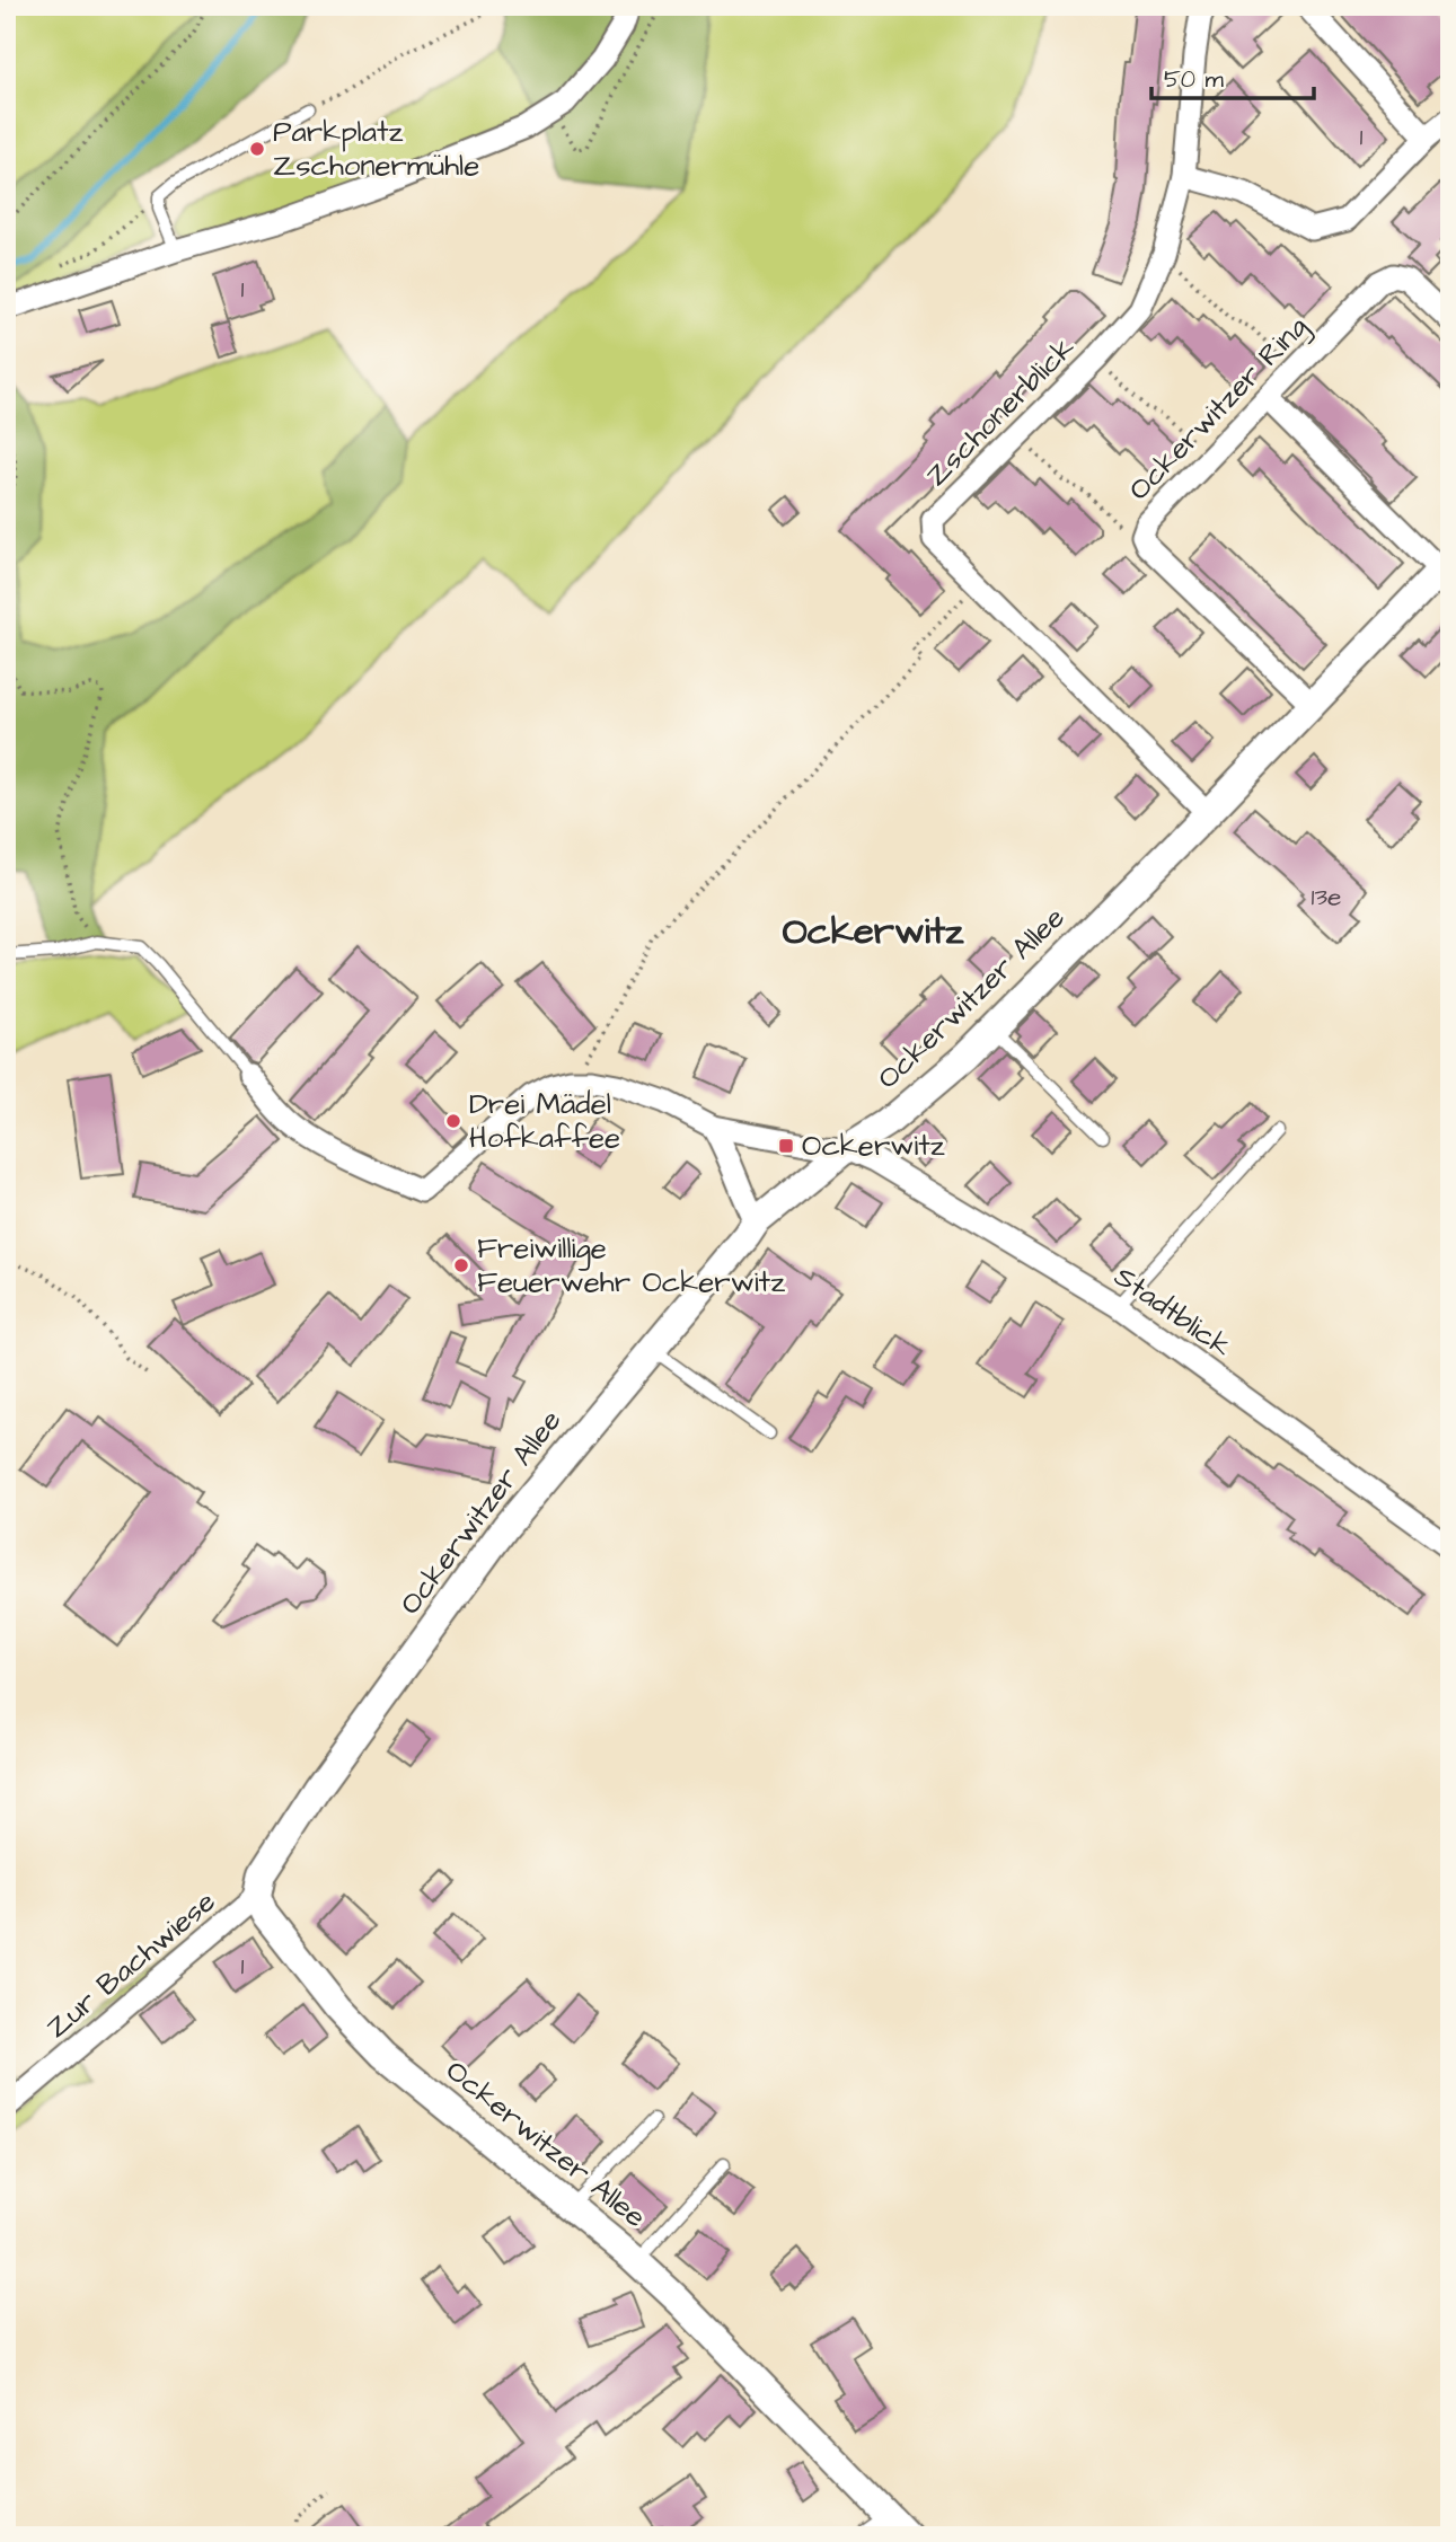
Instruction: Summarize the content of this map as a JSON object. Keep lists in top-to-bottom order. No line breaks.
{"streets":{"street":["Ockerwitzer Ring","Zschonerblick","Ockerwitzer Allee","Stadtblick","Zur Bachwiese"]},"crossings":[["Ockerwitzer Ring","Ockerwitzer Allee"],["Zschonerblick","Ockerwitzer Allee"],["Ockerwitzer Allee","Stadtblick"],["Ockerwitzer Allee","Zur Bachwiese"]],"districts":["Ockerwitz"],"places":{"other":["Parkplatz Zschonermühle","Drei Mädel Hofkaffee","Freiwillige Feuerwehr Ockerwitz"],"transit":["Ockerwitz"]},"house_numbers":["1","1","13e","1"],"scale_bar":"50 m"}
